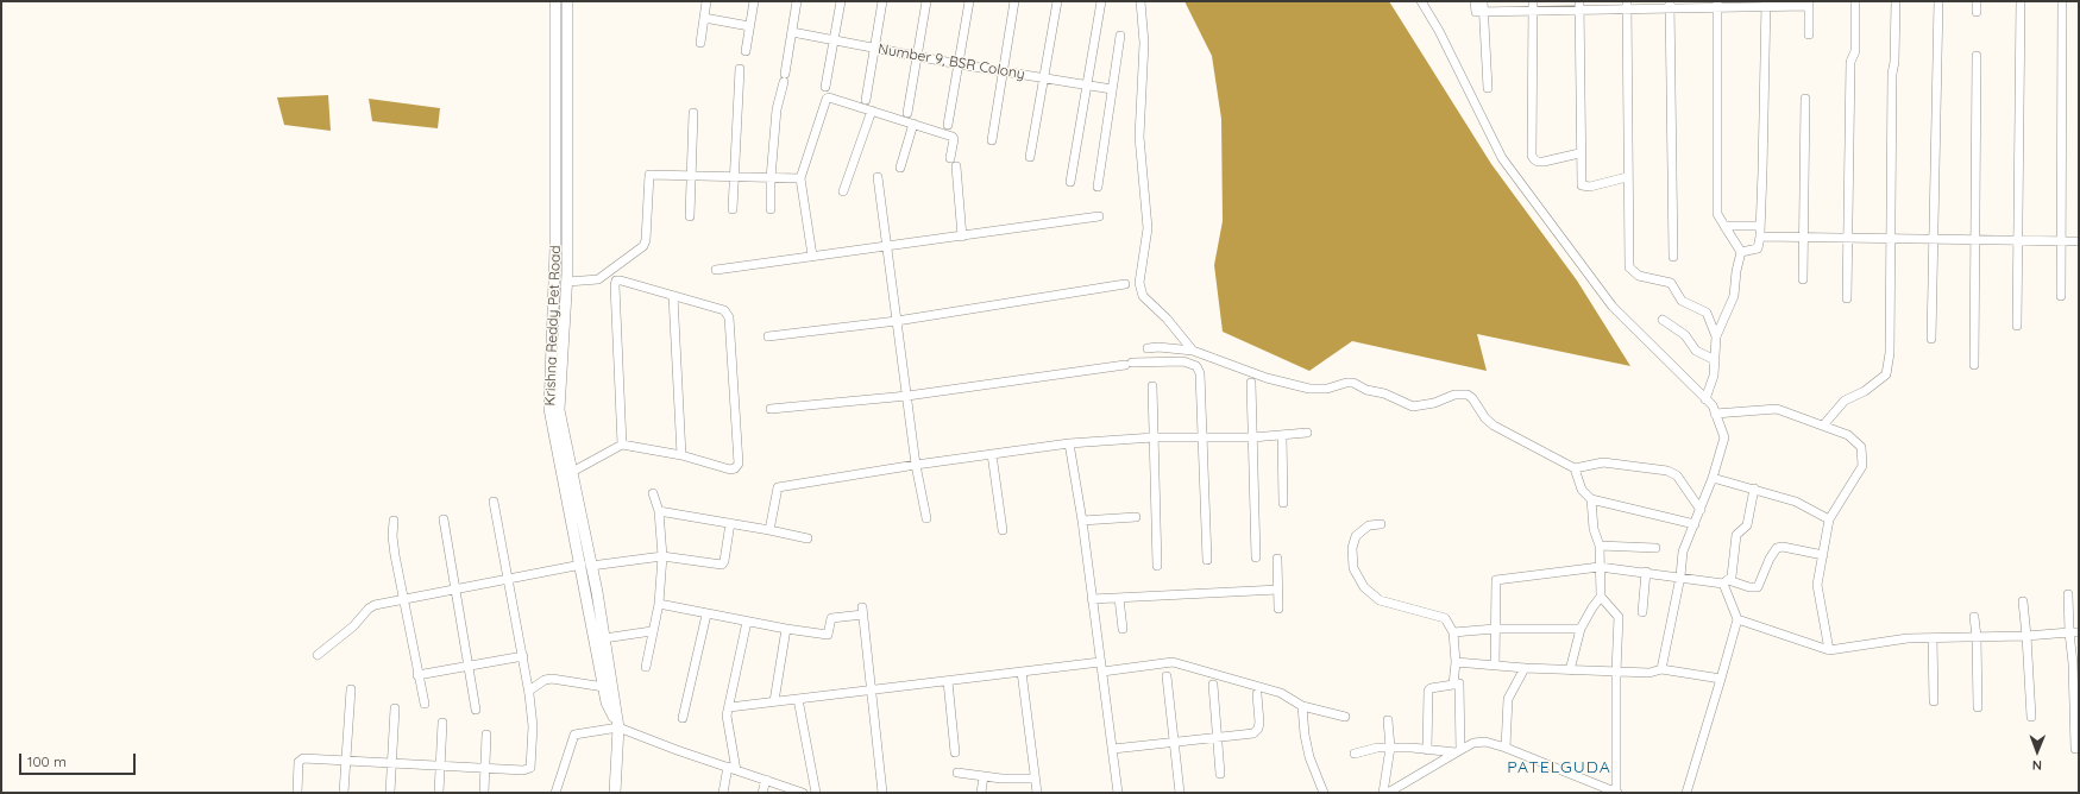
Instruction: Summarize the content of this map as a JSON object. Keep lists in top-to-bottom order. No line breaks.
{"streets":{"main road":["Krishna Reddy Pet Road"],"street":["Number 9, BSR Colony"]},"districts":["PATELGUDA"],"scale_bar":"100 m","north":"bottom"}
